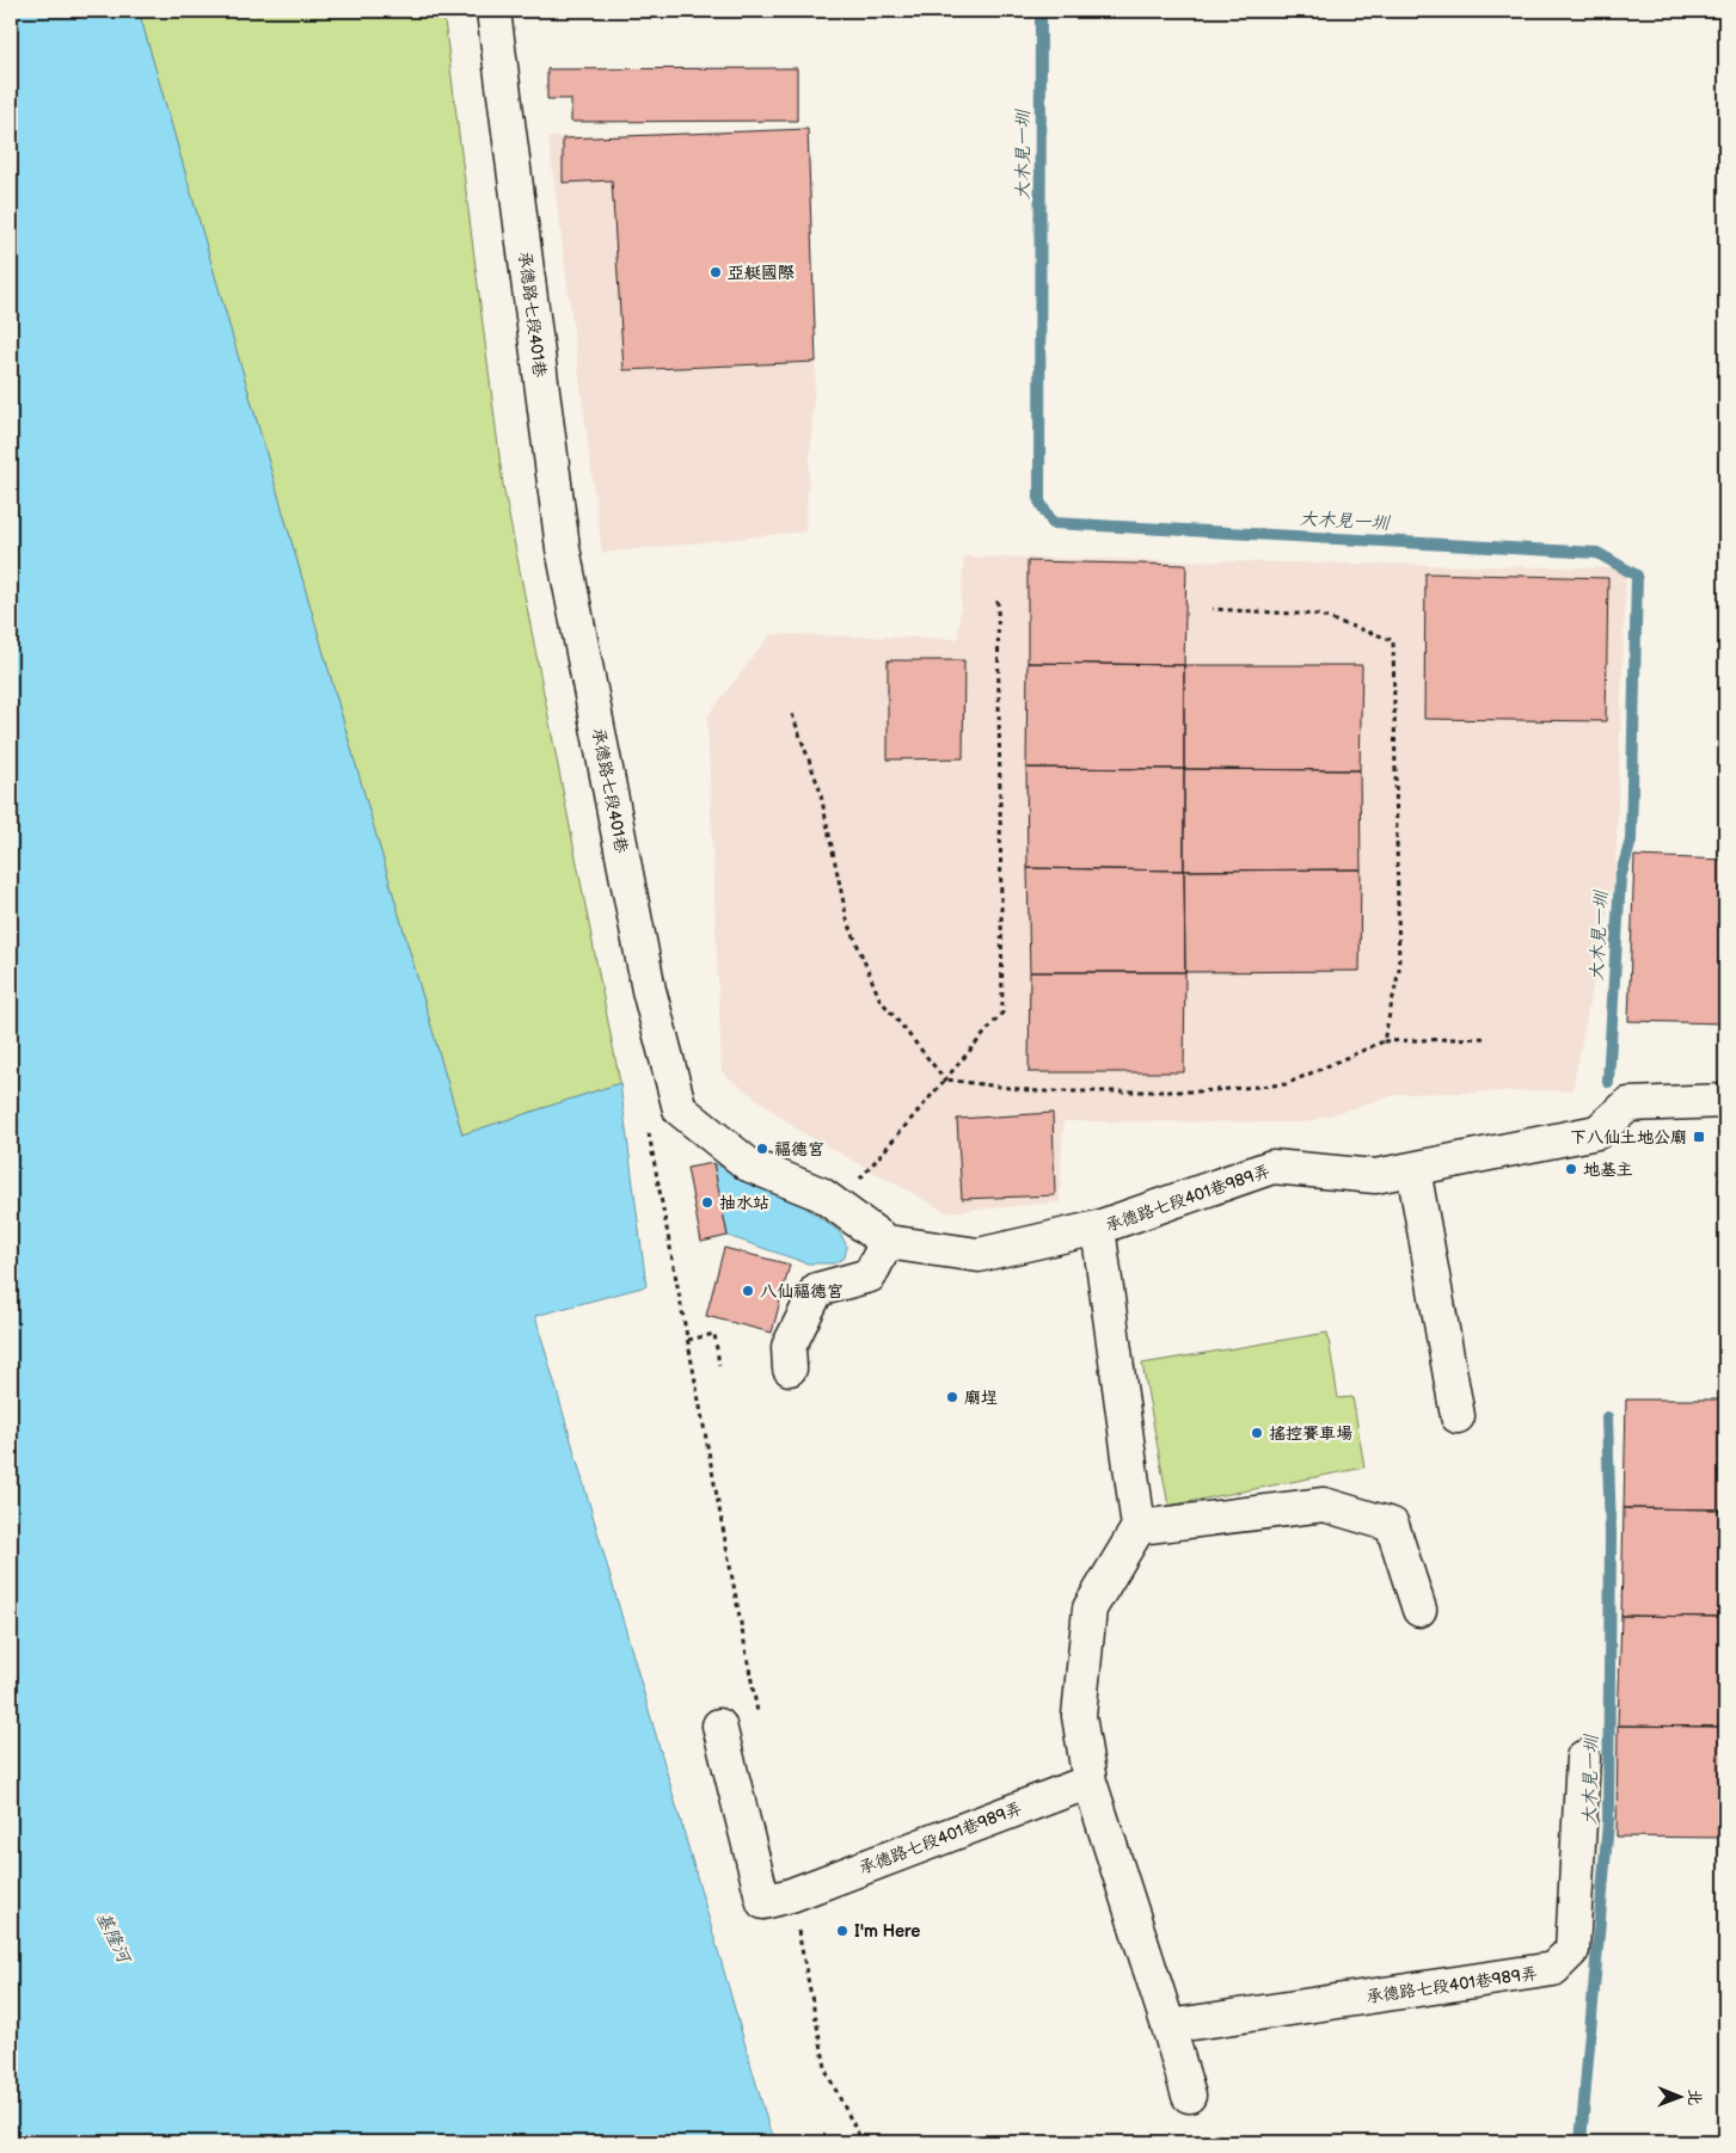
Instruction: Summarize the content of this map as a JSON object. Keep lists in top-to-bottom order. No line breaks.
{"streets":{"street":["承德路七段401巷","承德路七段401巷989弄"]},"crossings":[["承德路七段401巷","承德路七段401巷989弄"]],"water":["大木見一圳","基隆河"],"places":{"other":["亞艇國際","福德宮","地基主","抽水站","八仙福德宮","廟埕","搖控賽車場","I'm Here"],"transit":["下八仙土地公廟"]},"north":"right"}
